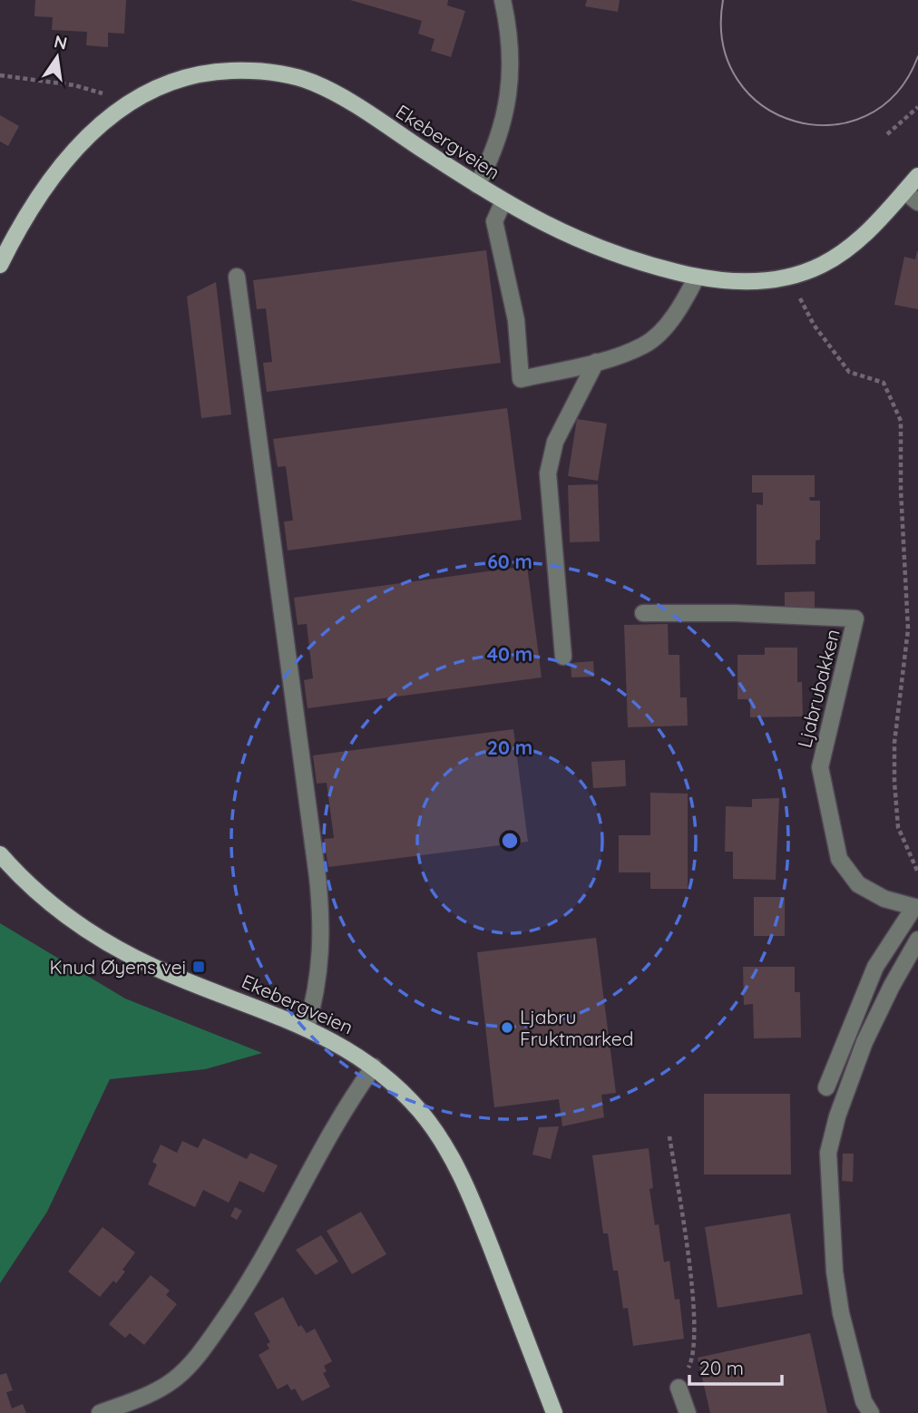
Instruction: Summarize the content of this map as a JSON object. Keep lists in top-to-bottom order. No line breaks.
{"streets":{"main road":["Ekebergveien"],"street":["Ljabrubakken"]},"places":{"transit":["Knud Øyens vei"],"other":["Ljabru Fruktmarked"]},"scale_bar":"20 m","north":"top","rings":["60 m","40 m","20 m"]}
